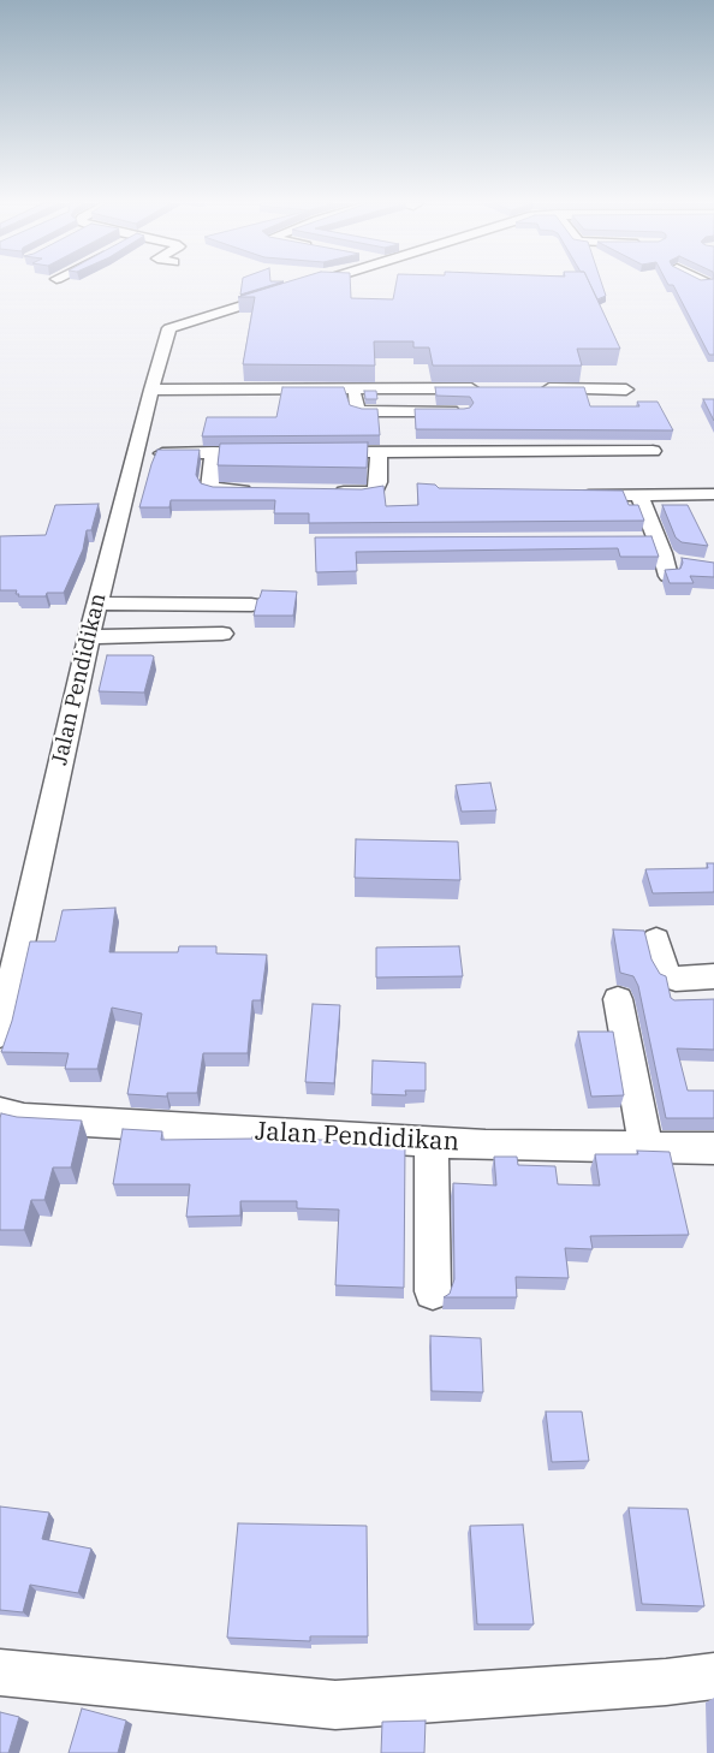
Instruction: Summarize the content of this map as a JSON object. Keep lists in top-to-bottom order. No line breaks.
{"streets":{"street":["Jalan Pendidikan"]}}
